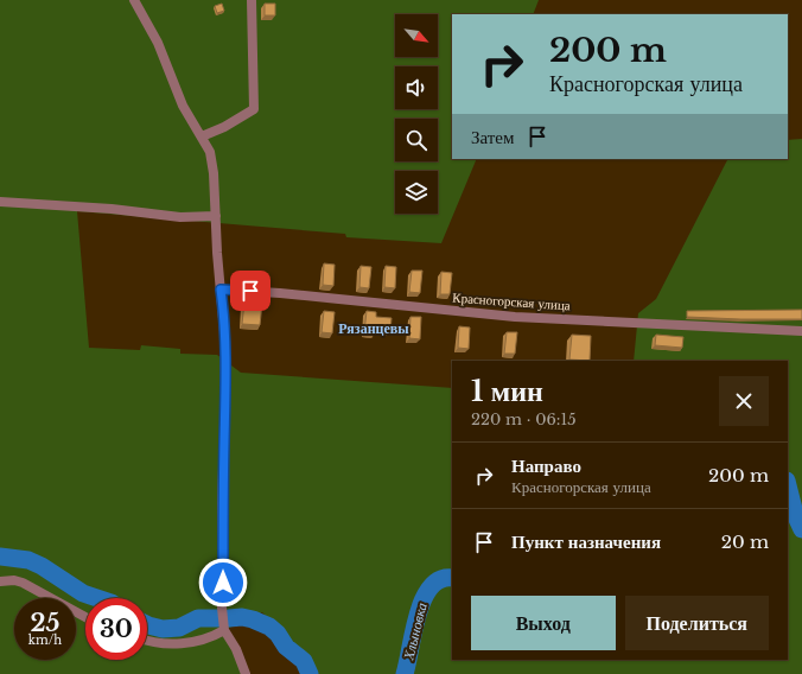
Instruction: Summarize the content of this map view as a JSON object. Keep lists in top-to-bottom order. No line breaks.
{"streets":{"street":["Красногорская улица"]},"districts":["Рязанцевы"],"water":["Хлыновка"],"north":"bottom right","page":{"turn":["200 m","Красногорская улица"],"then":"Затем","heading":["1 мин","220 m · 06:15"],"list":[{"name":"Направо","note":"Красногорская улица","value":"200 m"},{"name":"Пункт назначения","value":"20 m"}],"buttons":["Выход","Поделиться"],"speed":"25 km/h","limit":"30"}}
